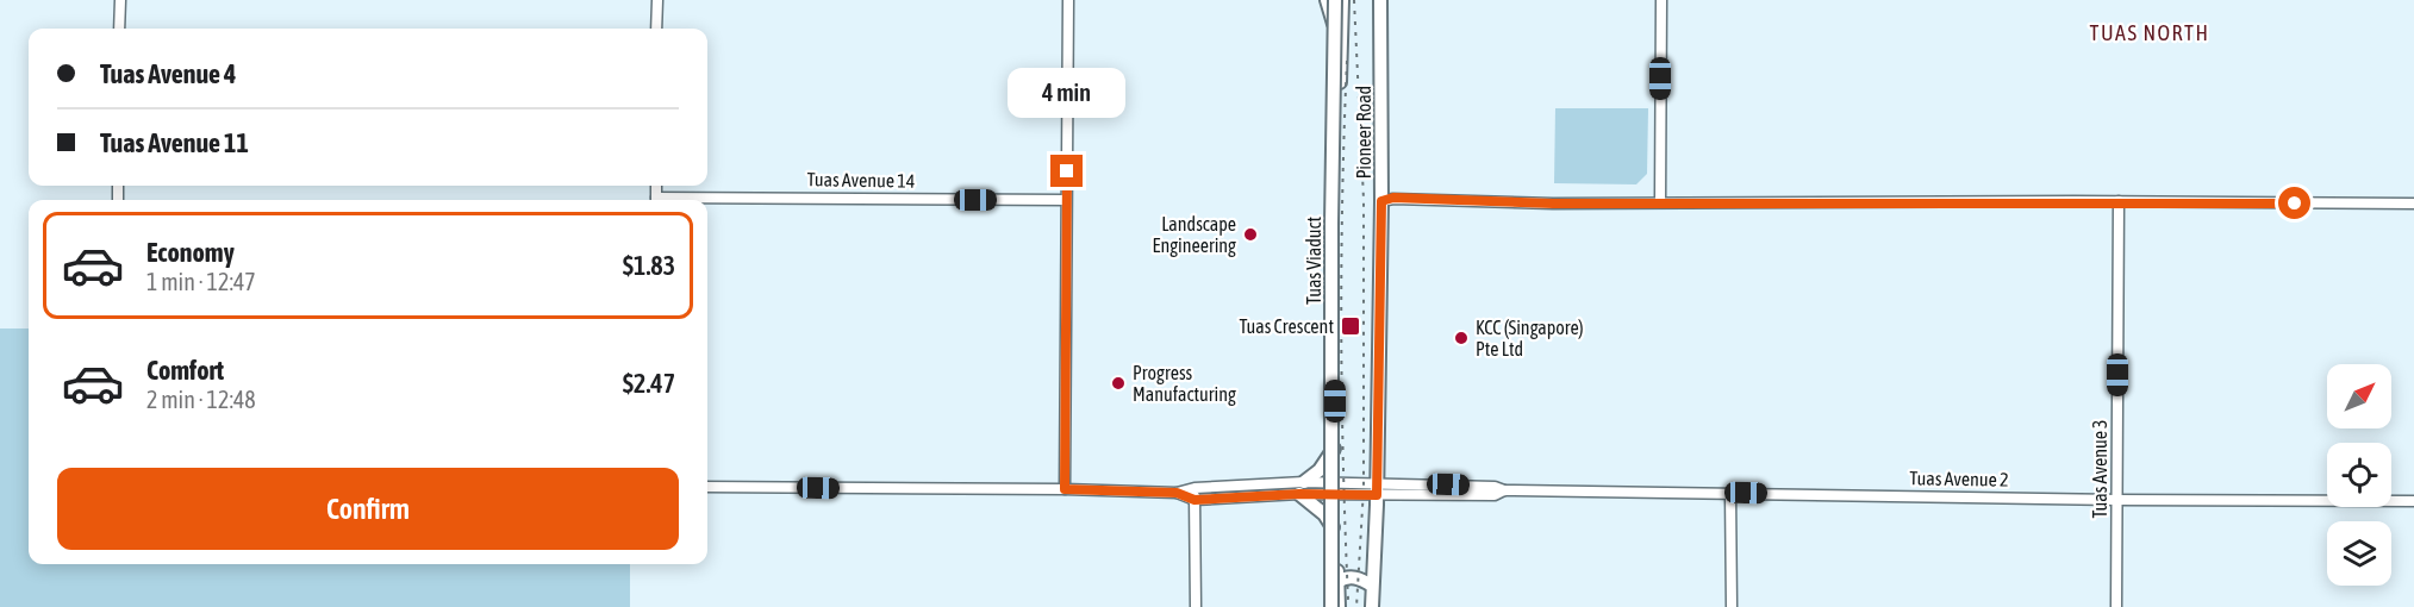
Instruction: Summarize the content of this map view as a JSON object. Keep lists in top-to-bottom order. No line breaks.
{"streets":{"main road":["Pioneer Road","Tuas Viaduct"],"street":["Tuas Avenue 14","Tuas Avenue 3","Tuas Avenue 2"]},"crossings":[["Pioneer Road","Tuas Avenue 2"],["Tuas Avenue 3","Tuas Avenue 2"]],"districts":["TUAS NORTH"],"places":{"other":["Landscape Engineering","KCC (Singapore) Pte Ltd","Progress Manufacturing"],"transit":["Tuas Crescent"]},"north":"top right","page":{"banner":["Tuas Avenue 4","Tuas Avenue 11"],"bubble":"4 min","list":[{"name":"Economy","note":"1 min · 12:47","value":"$1.83"},{"name":"Comfort","note":"2 min · 12:48","value":"$2.47"}],"buttons":"Confirm"}}
